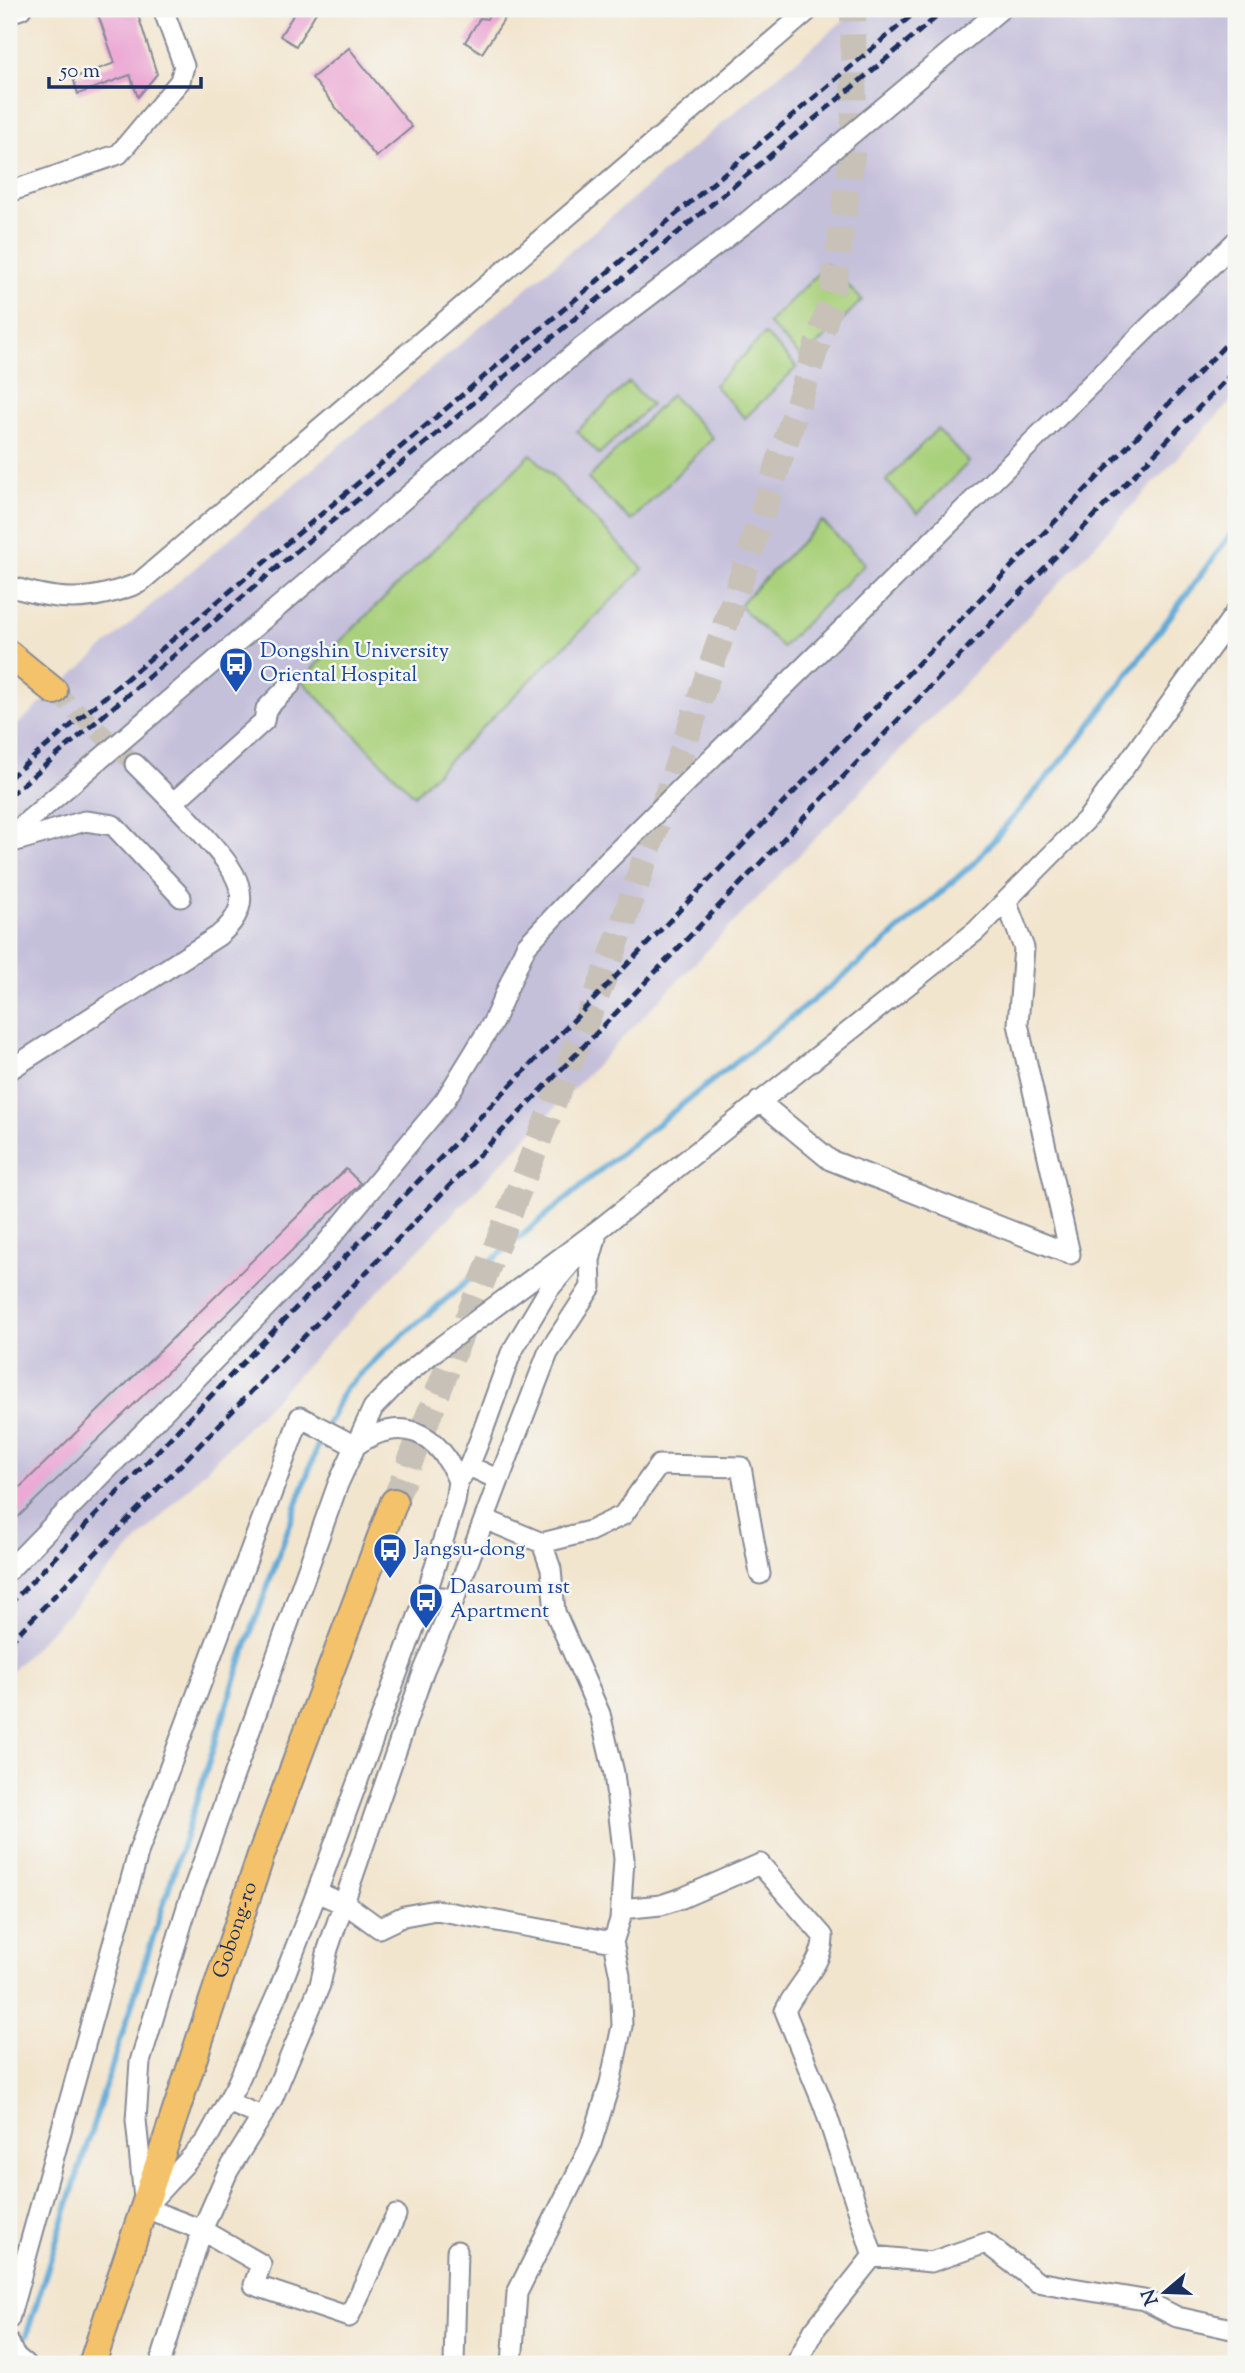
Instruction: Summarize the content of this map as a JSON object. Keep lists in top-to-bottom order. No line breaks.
{"streets":{"main road":["Gobong-ro"]},"places":{"bus stop":["Dongshin University Oriental Hospital","Jangsu-dong","Dasaroum 1st Apartment"]},"scale_bar":"50 m","north":"left"}
